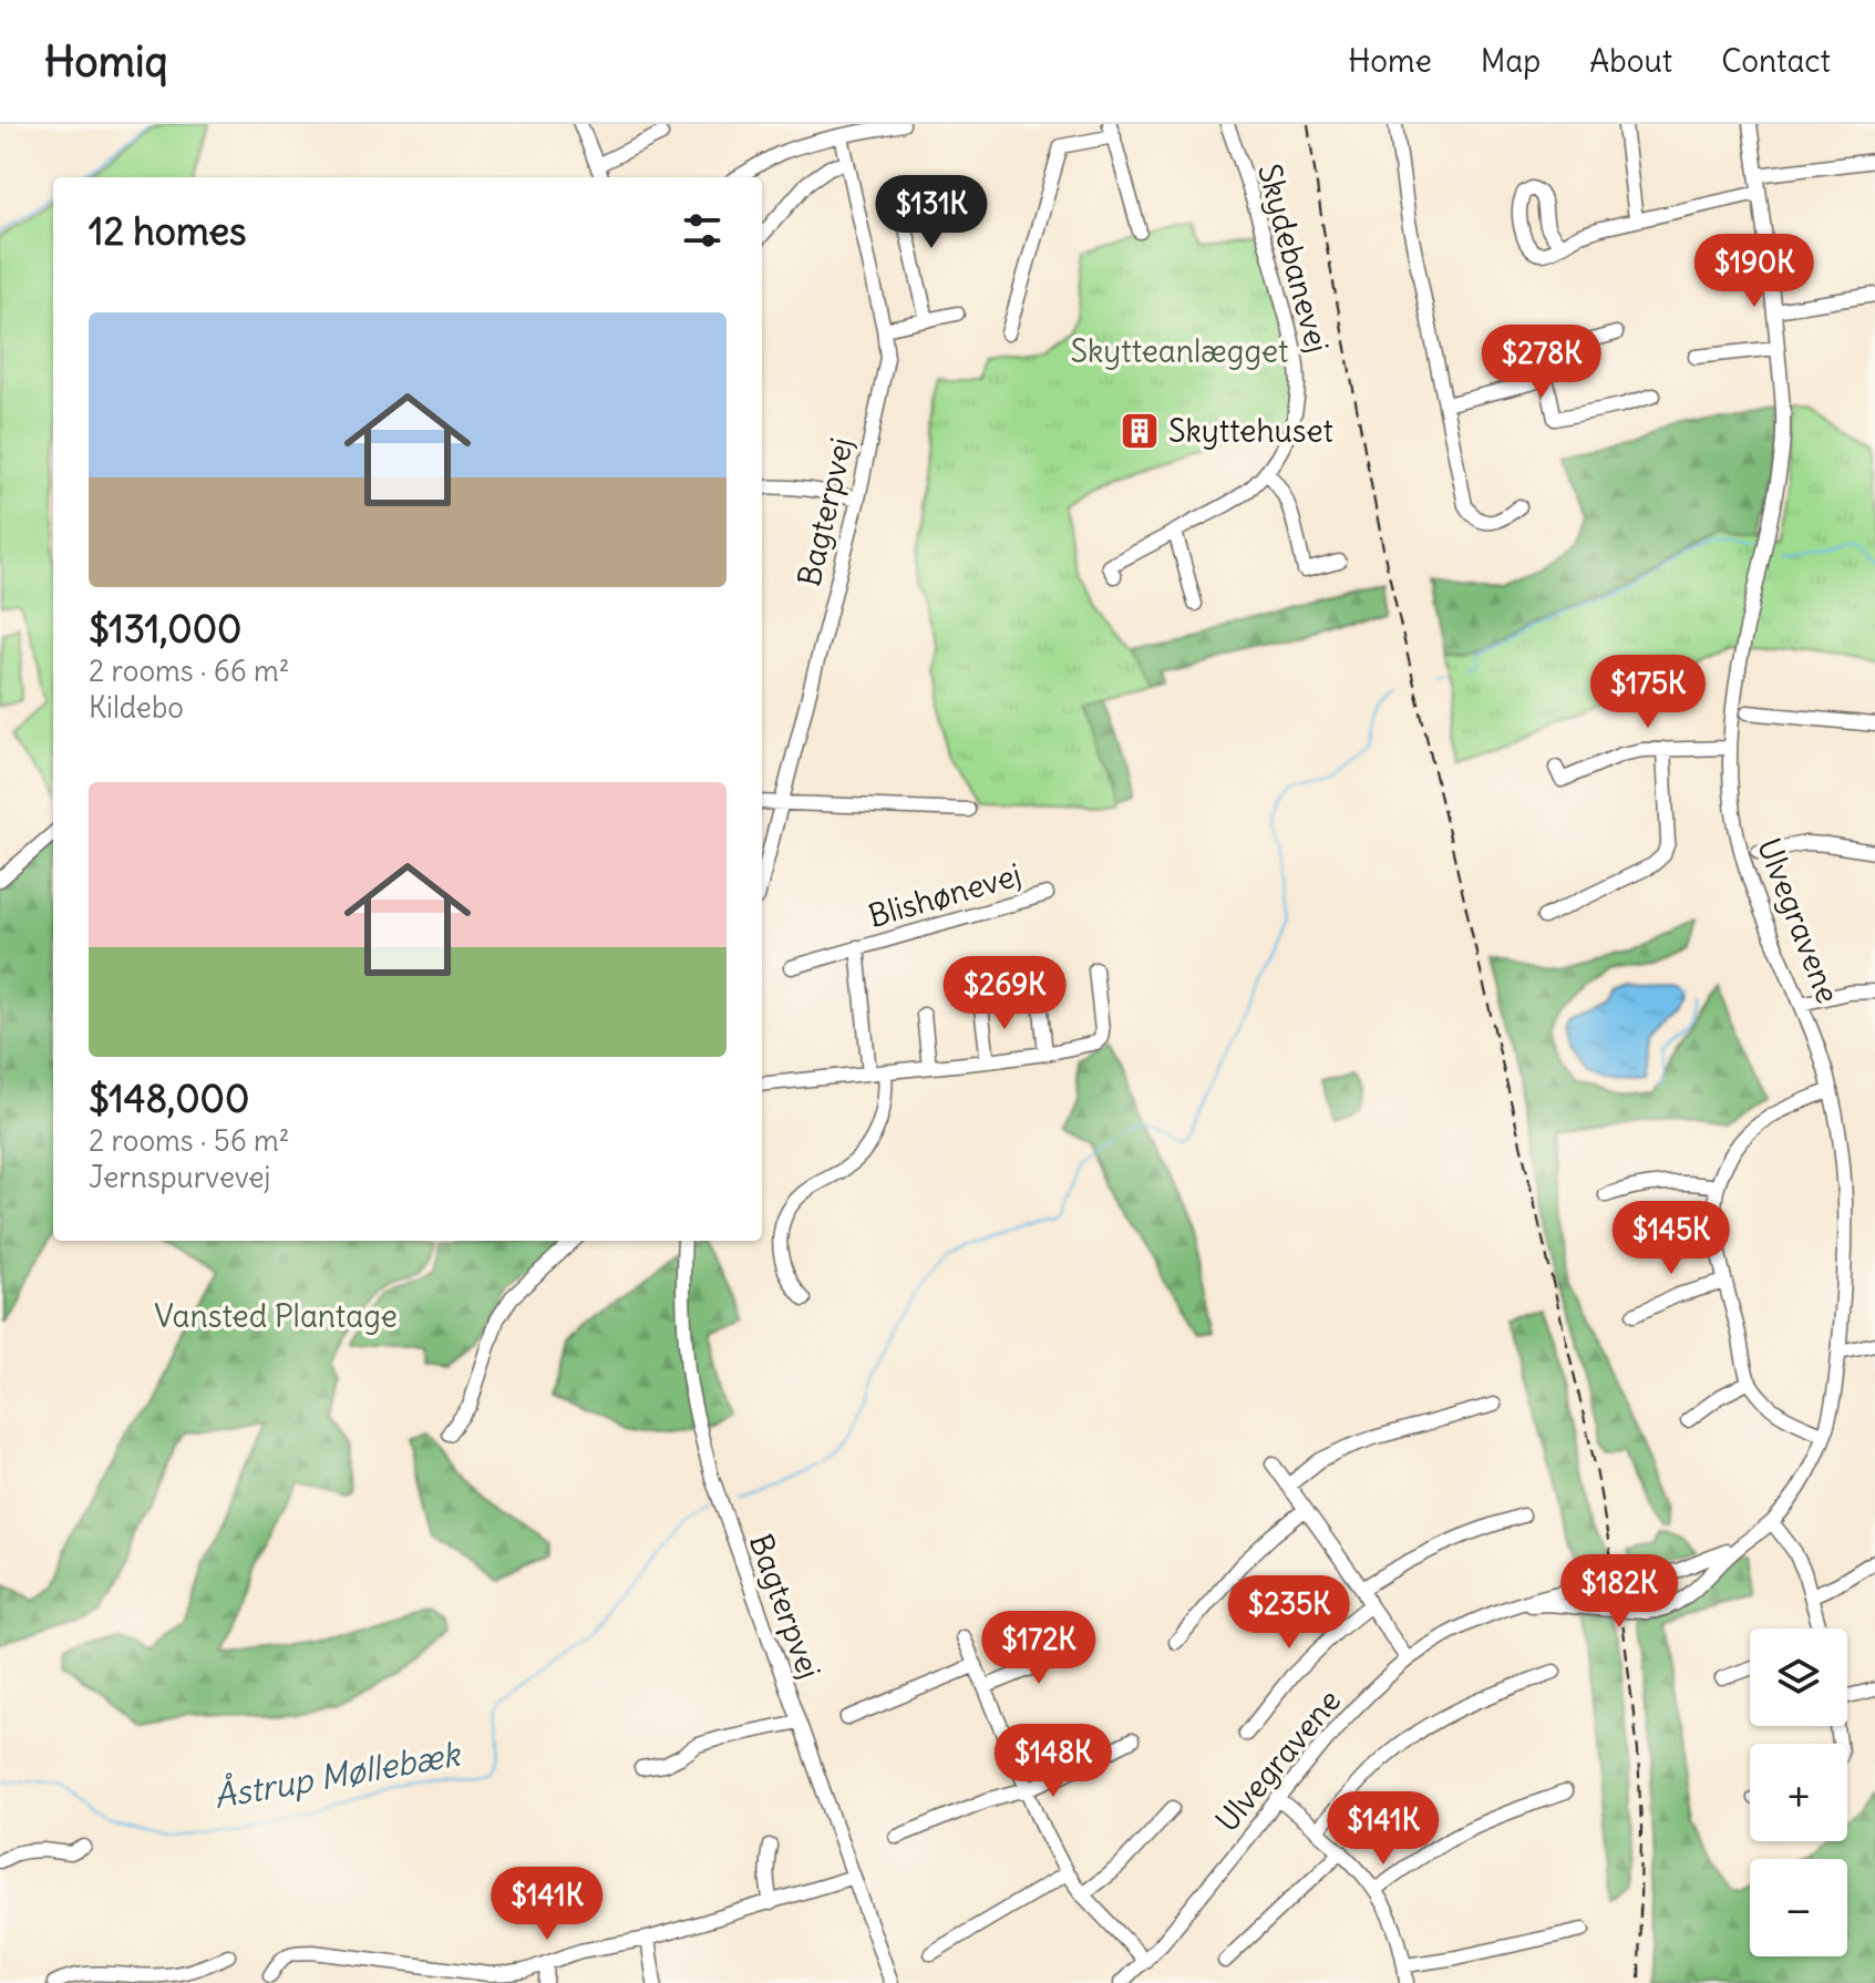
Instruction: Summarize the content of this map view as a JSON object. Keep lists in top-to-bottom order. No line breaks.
{"streets":{"street":["Skydebanevej","Bagterpvej","Blishønevej","Ulvegravene"]},"water":["Åstrup Møllebæk"],"parks":["Skytteanlægget","Vansted Plantage"],"places":{"building":["Skyttehuset"]},"page":{"header":"Homiq","nav":["Home","Map","About","Contact"],"price":["$131K","$190K","$278K","$175K","$269K","$145K","$182K","$235K","$172K","$148K","$141K","$141K"],"heading":"12 homes","list":[{"name":"$131,000","note":"2 rooms · 66 m² · Kildebo"},{"name":"$148,000","note":"2 rooms · 56 m² · Jernspurvevej"}],"map_buttons":["+","−"]}}
